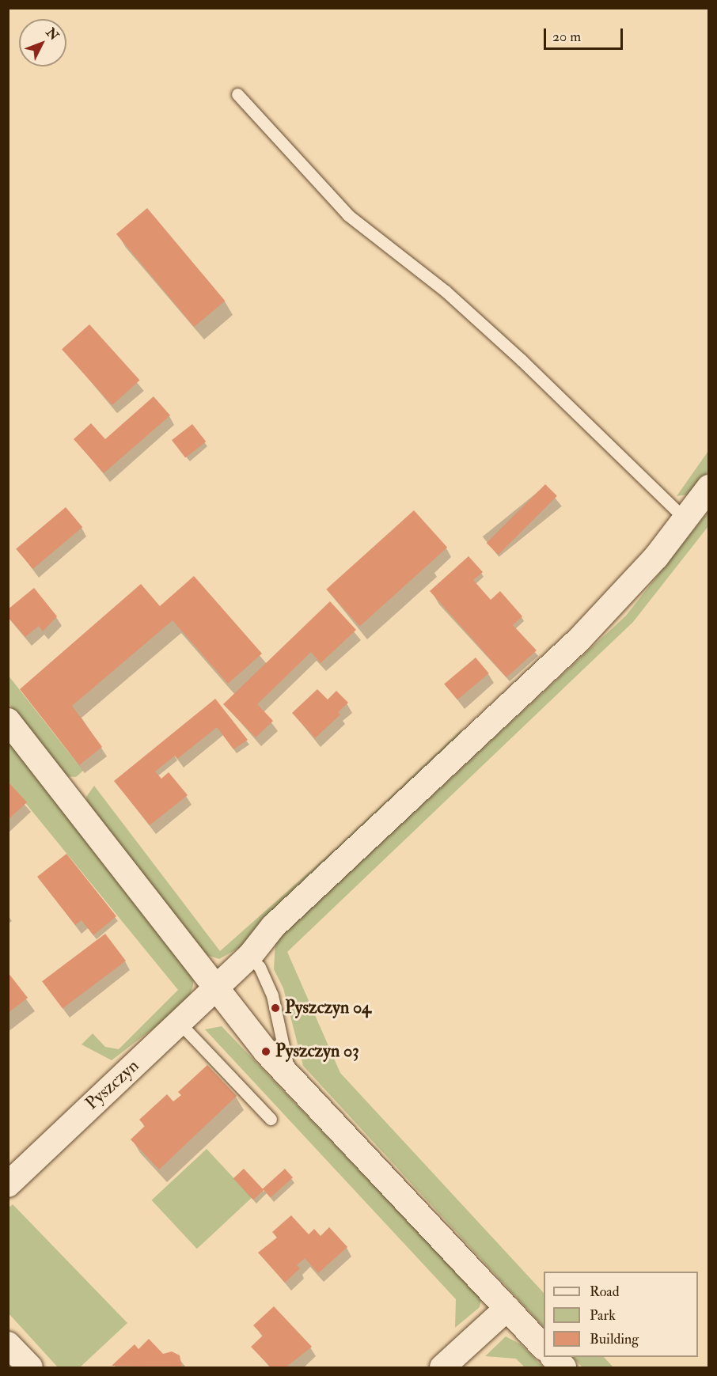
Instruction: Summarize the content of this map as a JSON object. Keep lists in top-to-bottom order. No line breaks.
{"streets":{"street":["Pyszczyn"]},"places":["Pyszczyn 04","Pyszczyn 03"],"legend":["Road","Park","Building"],"scale_bar":"20 m","north":"top right"}
